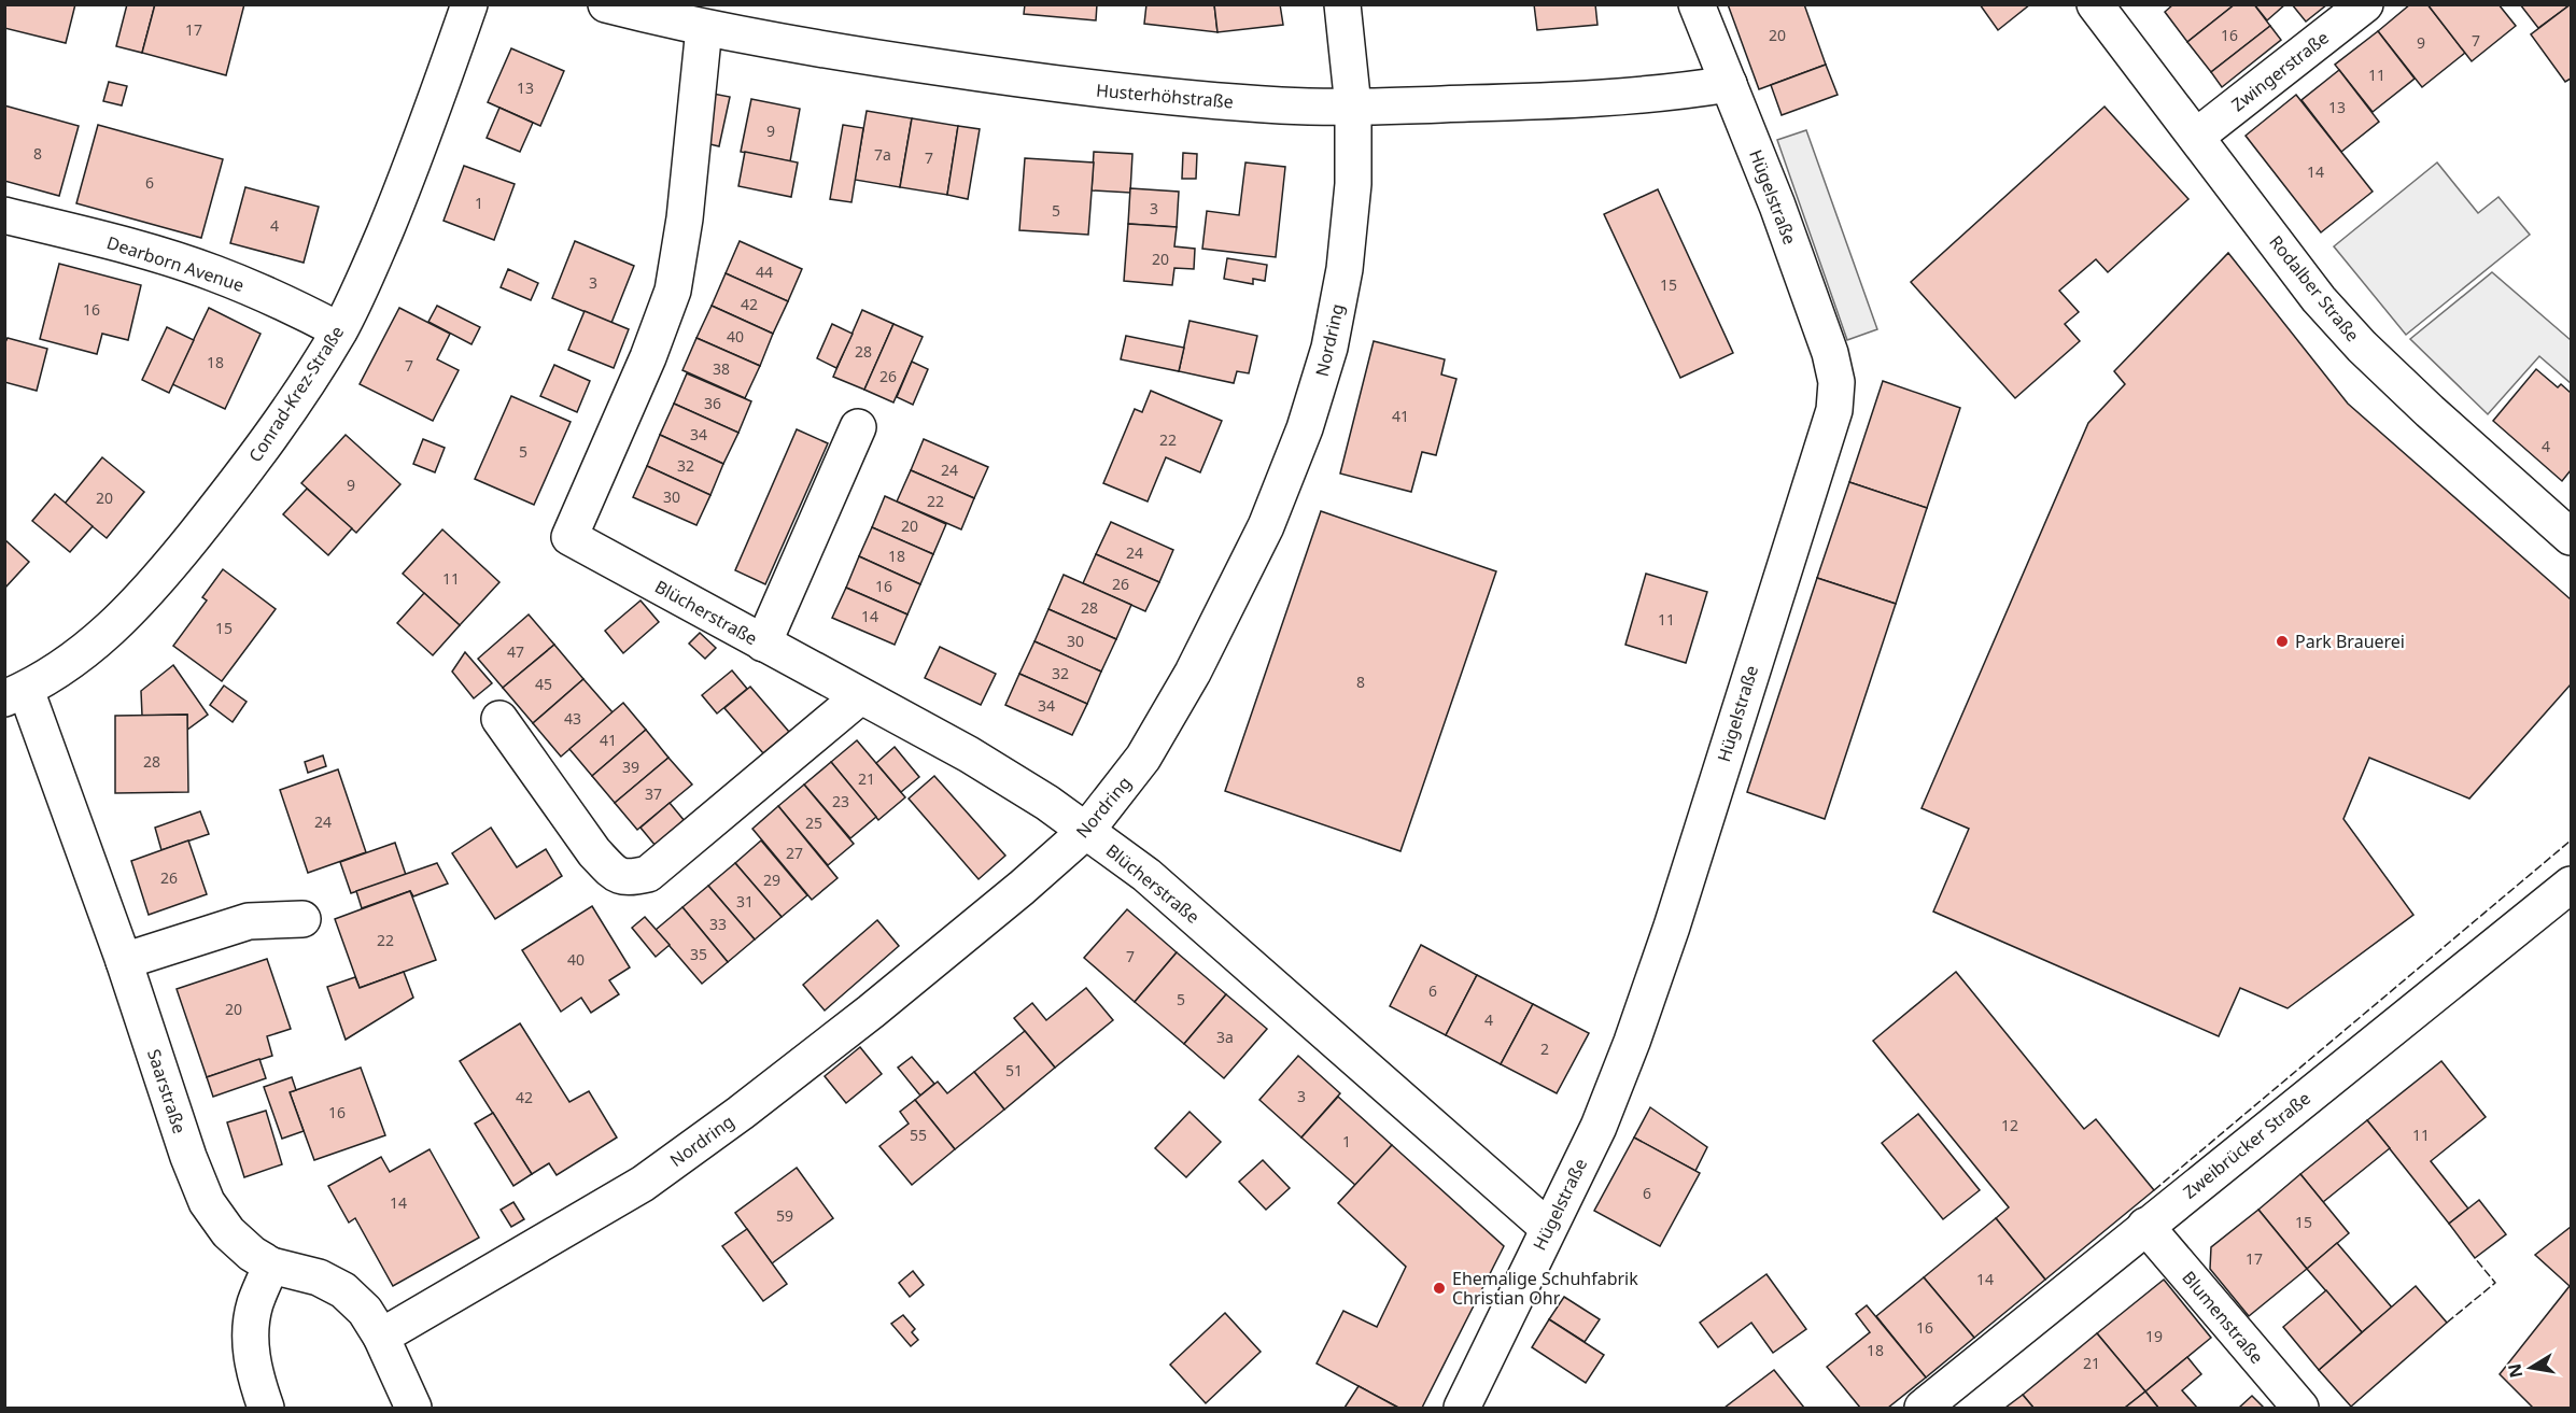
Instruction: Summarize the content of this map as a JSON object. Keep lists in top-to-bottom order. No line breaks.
{"streets":{"street":["Zwingerstraße","Husterhöhstraße","Hügelstraße","Dearborn Avenue","Rodalber Straße","Nordring","Conrad-Krez-Straße","Blücherstraße","Saarstraße","Zweibrücker Straße","Blumenstraße"]},"crossings":[["Zwingerstraße","Rodalber Straße"],["Husterhöhstraße","Hügelstraße"],["Husterhöhstraße","Nordring"],["Husterhöhstraße","Blücherstraße"],["Hügelstraße","Blücherstraße"],["Dearborn Avenue","Conrad-Krez-Straße"],["Nordring","Blücherstraße"],["Nordring","Saarstraße"],["Conrad-Krez-Straße","Saarstraße"],["Zweibrücker Straße","Blumenstraße"]],"places":["Park Brauerei","Ehemalige Schuhfabrik Christian Ohr"],"house_numbers":["17","20","16","7","9","11","13","13","9","8","7a","7","14","6","1","3","5","4","20","44","3","15","42","16","40","28","18","7","38","26","36","41","34","22","4","5","32","24","9","30","20","22","20","24","18","11","26","16","28","14","11","15","30","47","32","8","45","34","43","41","28","39","21","37","23","24","25","27","26","29","31","33","22","35","7","40","6","5","20","4","3a","2","51","3","42","16","12","55","11","1","6","14","59","15","17","14","16","19","18","21"],"north":"left"}
